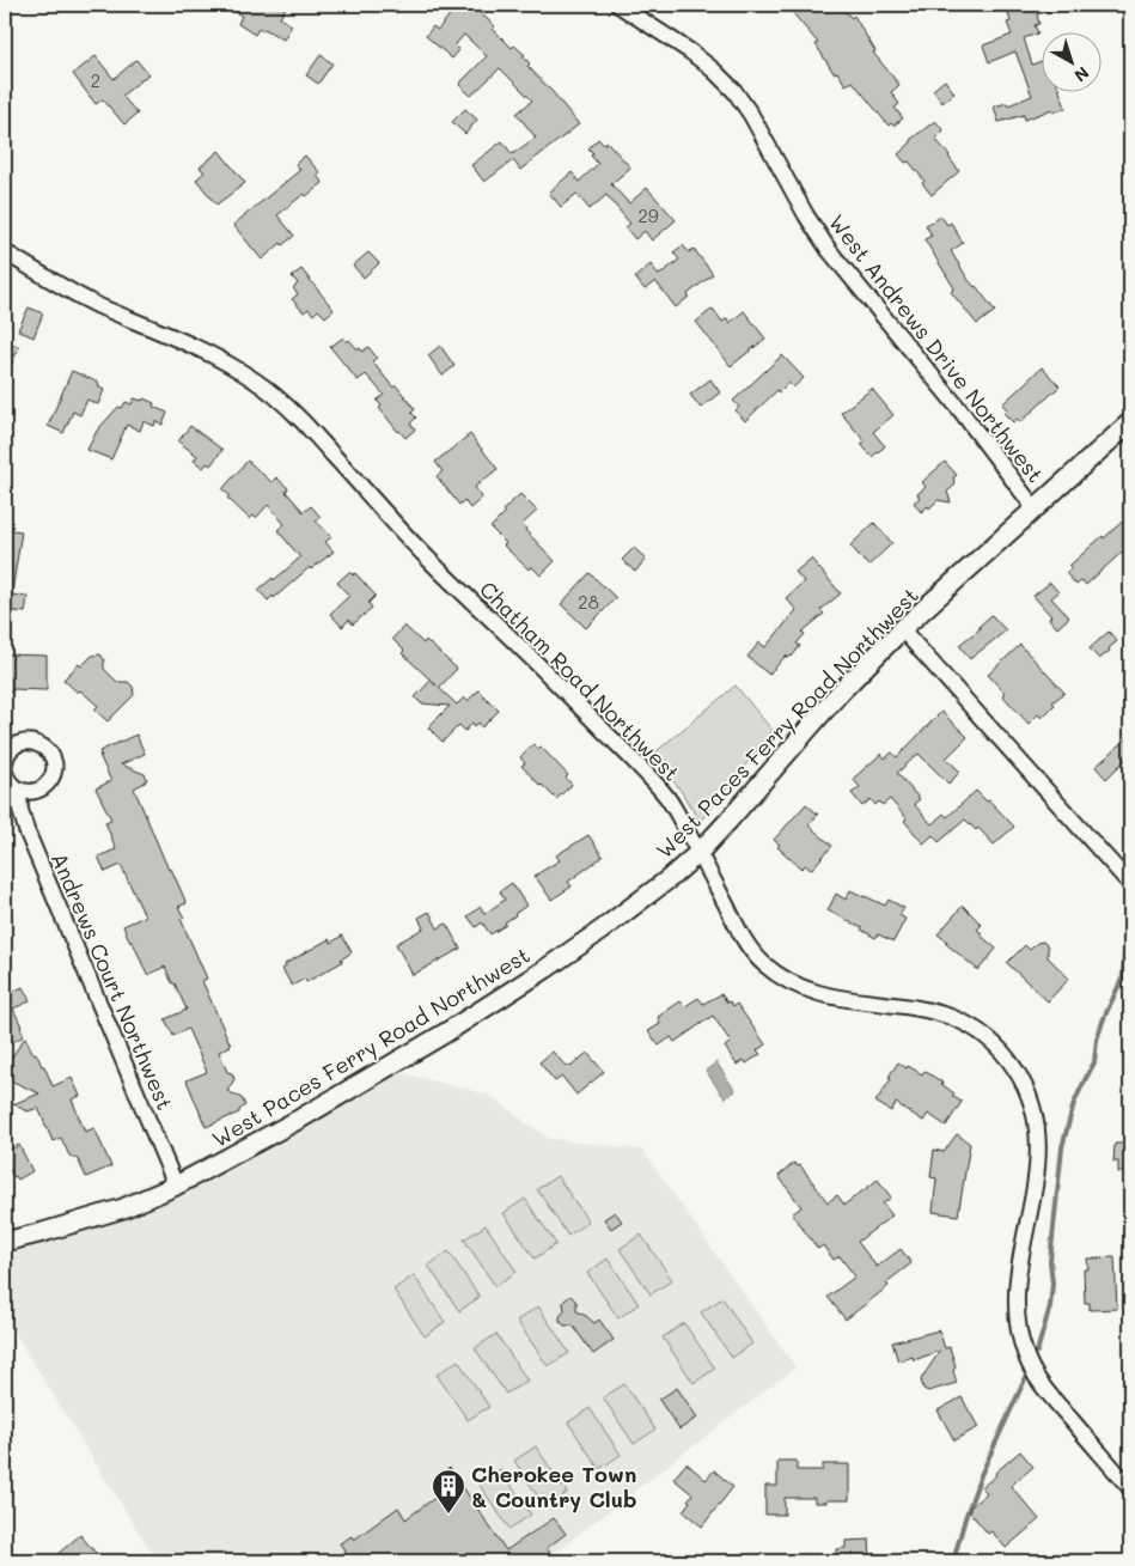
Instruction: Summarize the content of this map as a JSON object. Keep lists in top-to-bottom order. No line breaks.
{"streets":{"main road":["West Paces Ferry Road Northwest"],"street":["West Andrews Drive Northwest","Chatham Road Northwest","Andrews Court Northwest"]},"crossings":[["West Andrews Drive Northwest","West Paces Ferry Road Northwest"],["Chatham Road Northwest","West Paces Ferry Road Northwest"],["West Paces Ferry Road Northwest","Andrews Court Northwest"]],"places":{"building":["Cherokee Town & Country Club"]},"house_numbers":["2","29","28"],"north":"bottom right"}
